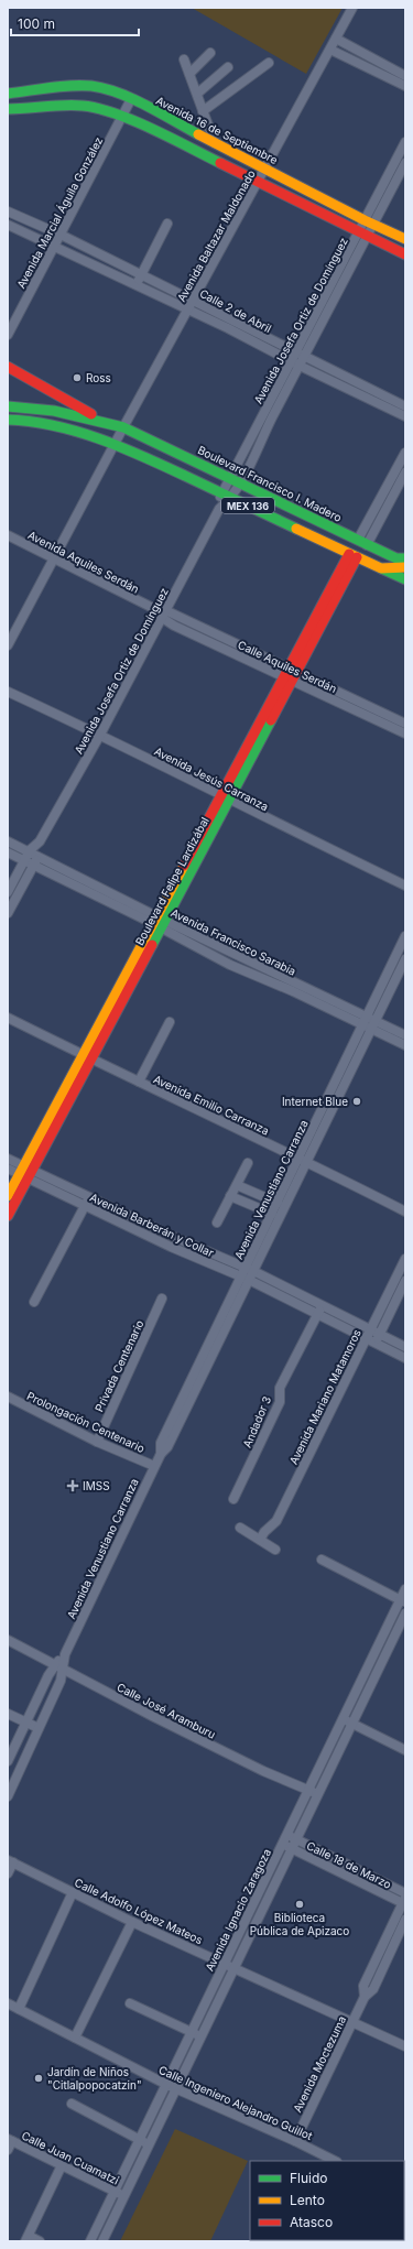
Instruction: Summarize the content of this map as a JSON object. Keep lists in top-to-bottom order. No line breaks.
{"streets":{"main road":["Avenida 16 de Septiembre","Boulevard Francisco I. Madero","MEX 136","Boulevard Felipe Lardizábal"],"street":["Avenida Marcial Águila González","Avenida Baltazar Maldonado","Calle 2 de Abril","Avenida Josefa Ortiz de Domínguez","Avenida Aquiles Serdán","Calle Aquiles Serdán","Avenida Jesús Carranza","Avenida Francisco Sarabia","Avenida Emilio Carranza","Avenida Venustiano Carranza","Avenida Barberán y Collar","Privada Centenario","Avenida Mariano Matamoros","Prolongación Centenario","Andador 3","Calle José Aramburu","Calle 18 de Marzo","Avenida Ignacio Zaragoza","Calle Adolfo López Mateos","Avenida Moctezuma","Calle Ingeniero Alejandro Guillot","Calle Juan Cuamatzi"]},"crossings":[["Avenida 16 de Septiembre","Avenida Marcial Águila González"],["Avenida 16 de Septiembre","Avenida Baltazar Maldonado"],["Avenida 16 de Septiembre","Avenida Josefa Ortiz de Domínguez"],["Avenida Marcial Águila González","Calle 2 de Abril"],["Avenida Baltazar Maldonado","Calle 2 de Abril"],["Avenida Baltazar Maldonado","Boulevard Francisco I. Madero"],["Avenida Baltazar Maldonado","MEX 136"],["Calle 2 de Abril","Avenida Josefa Ortiz de Domínguez"],["Avenida Josefa Ortiz de Domínguez","Boulevard Francisco I. Madero"],["Avenida Josefa Ortiz de Domínguez","MEX 136"],["Avenida Josefa Ortiz de Domínguez","Avenida Aquiles Serdán"],["Avenida Josefa Ortiz de Domínguez","Calle Aquiles Serdán"],["Avenida Josefa Ortiz de Domínguez","Avenida Jesús Carranza"],["Avenida Josefa Ortiz de Domínguez","Avenida Francisco Sarabia"],["Boulevard Francisco I. Madero","MEX 136"],["MEX 136","Boulevard Felipe Lardizábal"],["Avenida Aquiles Serdán","Calle Aquiles Serdán"],["Calle Aquiles Serdán","Boulevard Felipe Lardizábal"],["Avenida Jesús Carranza","Boulevard Felipe Lardizábal"],["Boulevard Felipe Lardizábal","Avenida Francisco Sarabia"],["Boulevard Felipe Lardizábal","Avenida Emilio Carranza"],["Boulevard Felipe Lardizábal","Avenida Barberán y Collar"],["Avenida Francisco Sarabia","Avenida Venustiano Carranza"],["Avenida Emilio Carranza","Avenida Venustiano Carranza"],["Avenida Venustiano Carranza","Avenida Barberán y Collar"],["Avenida Venustiano Carranza","Prolongación Centenario"],["Avenida Venustiano Carranza","Calle José Aramburu"],["Avenida Barberán y Collar","Avenida Mariano Matamoros"],["Avenida Barberán y Collar","Andador 3"],["Privada Centenario","Prolongación Centenario"],["Calle José Aramburu","Avenida Ignacio Zaragoza"],["Calle 18 de Marzo","Avenida Ignacio Zaragoza"],["Calle 18 de Marzo","Avenida Moctezuma"],["Avenida Ignacio Zaragoza","Calle Adolfo López Mateos"],["Avenida Ignacio Zaragoza","Calle Ingeniero Alejandro Guillot"],["Avenida Ignacio Zaragoza","Calle Juan Cuamatzi"],["Calle Adolfo López Mateos","Avenida Moctezuma"],["Avenida Moctezuma","Calle Ingeniero Alejandro Guillot"]],"places":{"other":["Ross","Internet Blue","Biblioteca Pública de Apizaco","Jardín de Niños \"Citlalpopocatzin\""],"health":["IMSS"]},"legend":["Fluido","Lento","Atasco"],"scale_bar":"100 m"}
